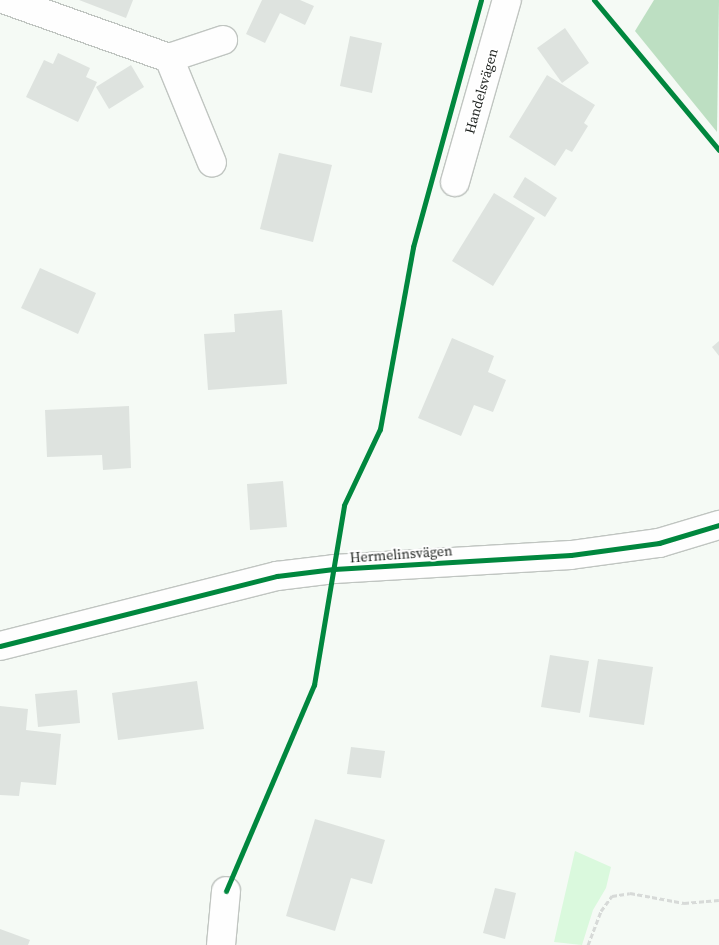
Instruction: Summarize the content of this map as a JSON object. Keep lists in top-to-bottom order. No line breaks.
{"streets":{"street":["Handelsvägen","Hermelinsvägen"]}}
